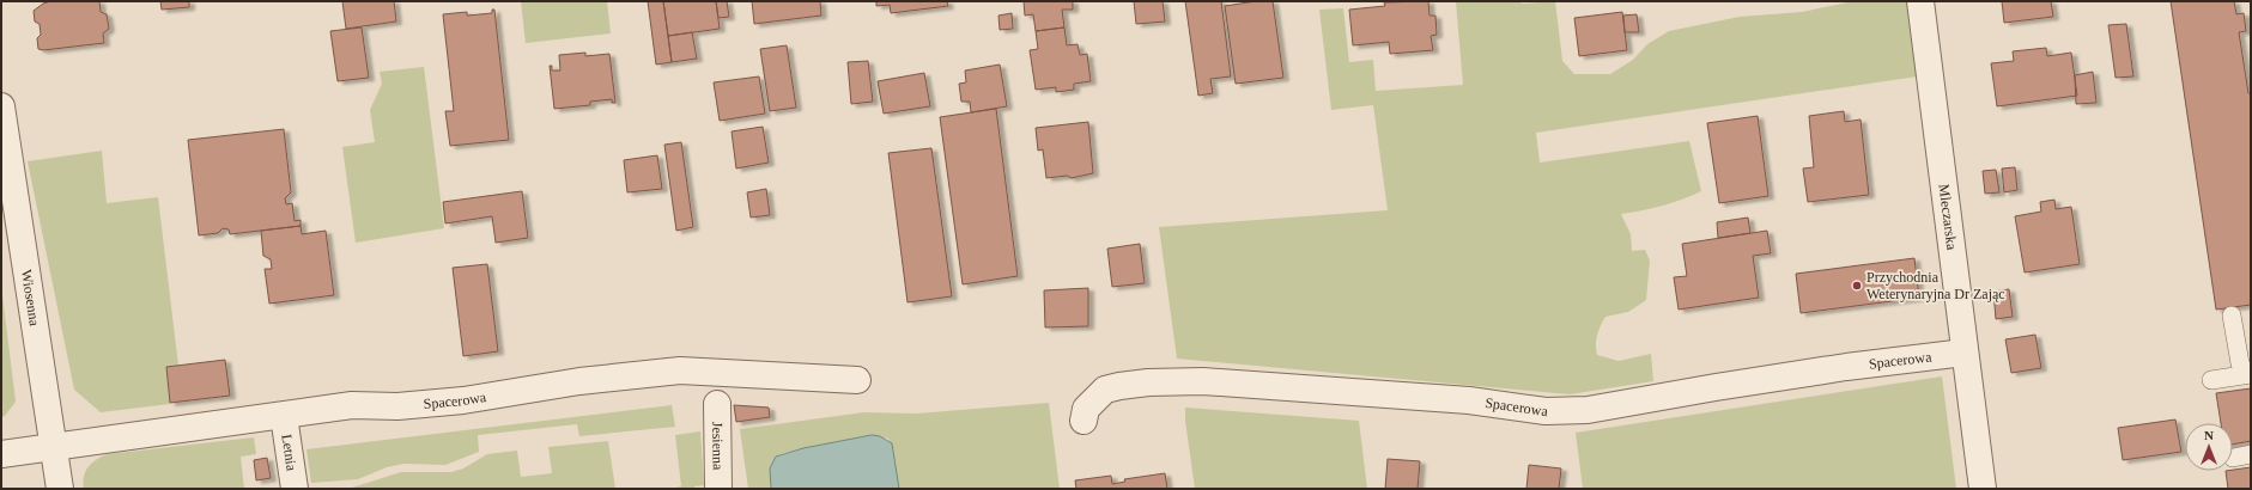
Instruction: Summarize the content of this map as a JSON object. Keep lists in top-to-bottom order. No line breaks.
{"streets":{"street":["Mleczarska","Wiosenna","Spacerowa","Jesienna","Letnia"]},"crossings":[["Mleczarska","Spacerowa"],["Wiosenna","Spacerowa"],["Spacerowa","Letnia"]],"places":["Przychodnia Weterynaryjna Dr Zając"],"north":"top"}
